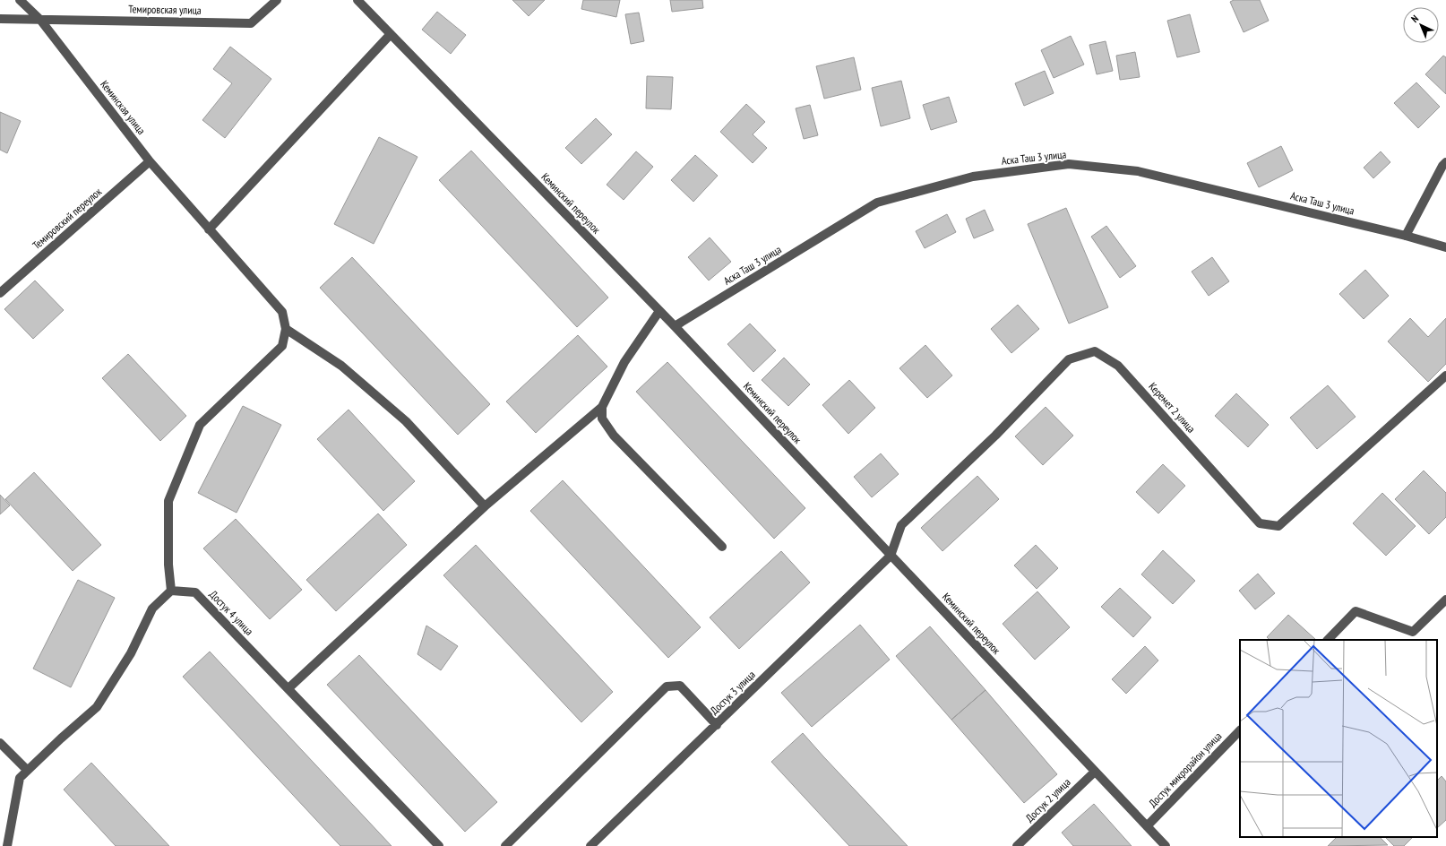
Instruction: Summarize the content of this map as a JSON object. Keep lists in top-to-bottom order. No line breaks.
{"streets":{"street":["Темировская улица","Кеминская улица","Аска Таш 3 улица","Кеминский переулок","Темировский переулок","Керемет 2 улица","Достук 4 улица","Достук 3 улица","Достук микрорайон улица","Достук 2 улица"]},"crossings":[["Темировская улица","Кеминская улица"],["Кеминская улица","Темировский переулок"],["Аска Таш 3 улица","Кеминский переулок"],["Кеминский переулок","Керемет 2 улица"],["Кеминский переулок","Достук 3 улица"],["Кеминский переулок","Достук микрорайон улица"],["Кеминский переулок","Достук 2 улица"],["Керемет 2 улица","Достук 3 улица"]],"north":"top left"}
